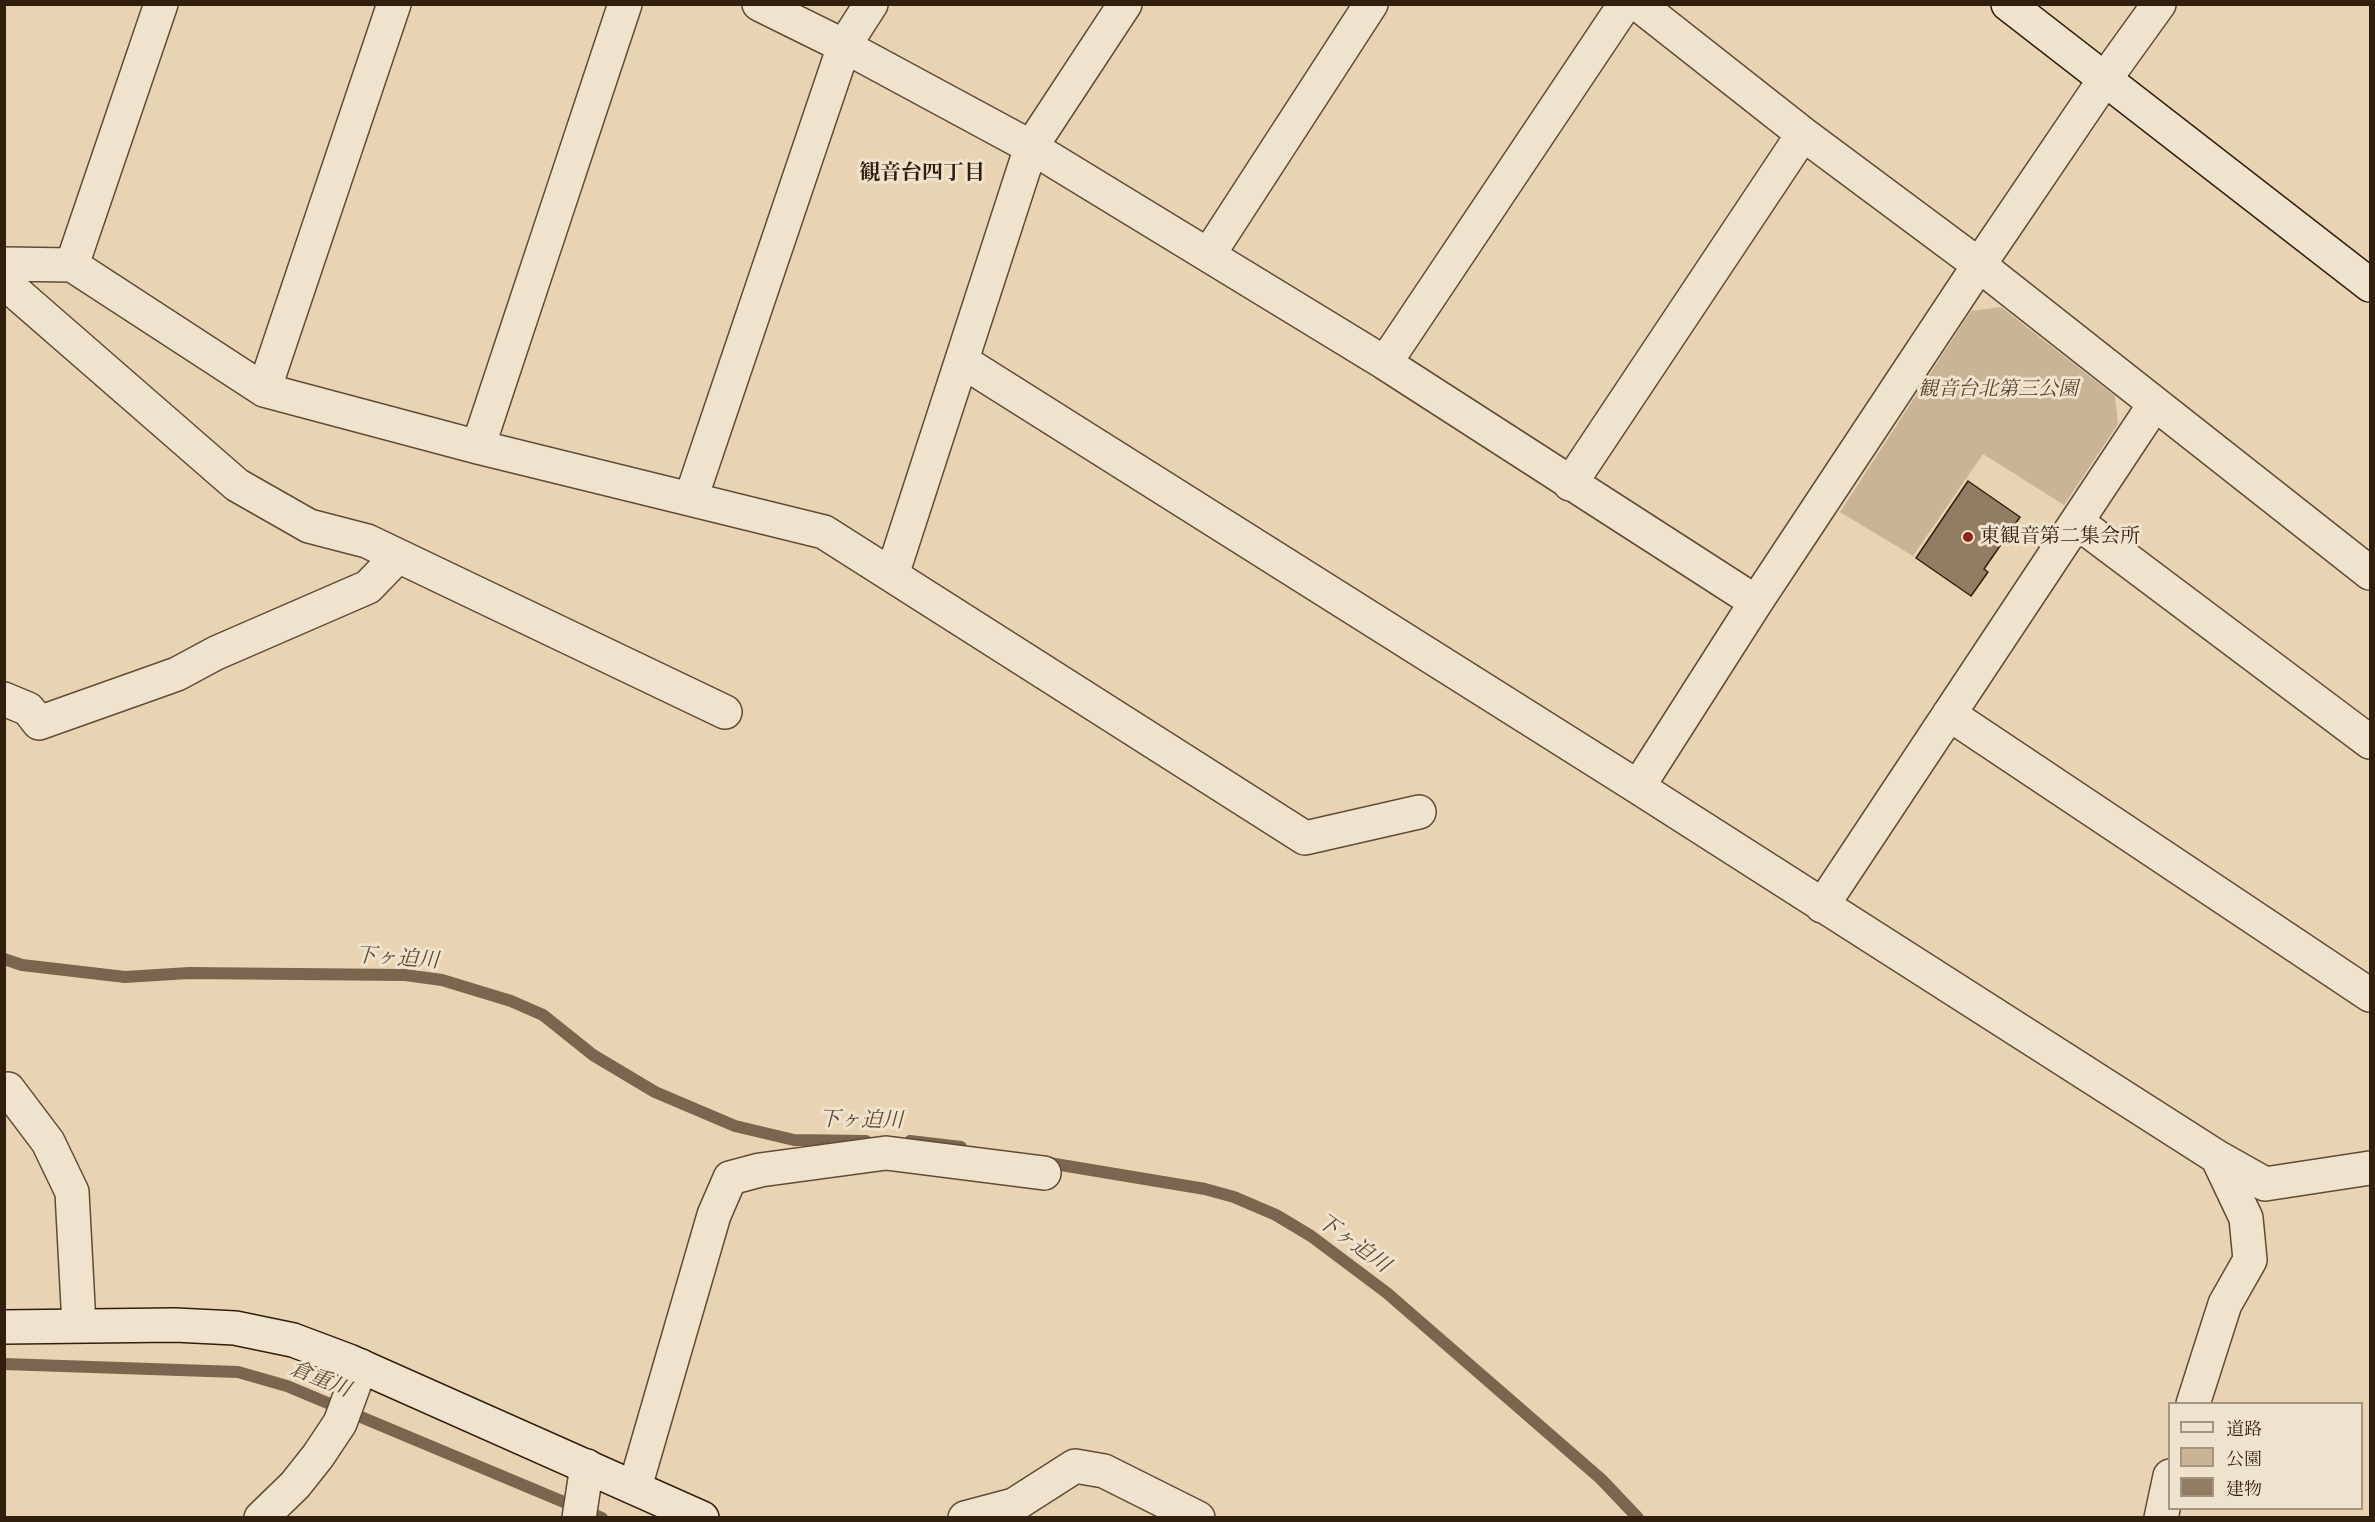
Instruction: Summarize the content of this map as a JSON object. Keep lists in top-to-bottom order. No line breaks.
{"districts":["観音台四丁目"],"water":["下ヶ迫川","倉重川"],"parks":["観音台北第三公園"],"places":["東観音第二集会所"],"legend":["道路","公園","建物"]}
